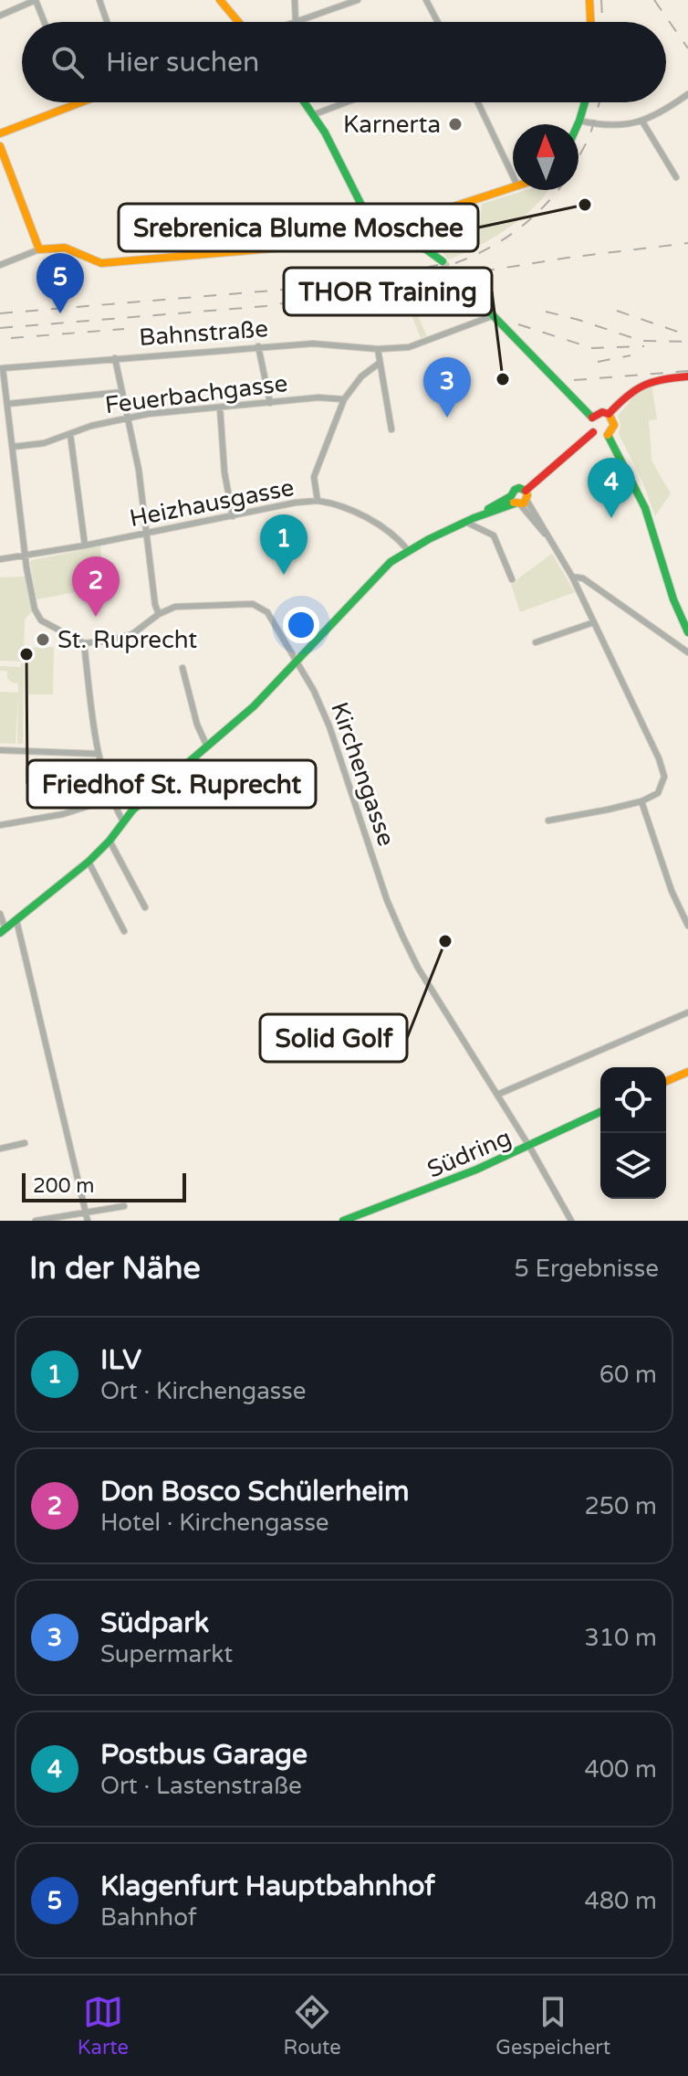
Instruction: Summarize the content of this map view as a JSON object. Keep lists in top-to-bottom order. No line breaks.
{"streets":{"street":["Bahnstraße","Feuerbachgasse","Heizhausgasse","Kirchengasse","Südring"]},"crossings":[["Feuerbachgasse","Heizhausgasse"],["Kirchengasse","Südring"]],"places":["Karnerta","Srebrenica Blume Moschee","THOR Training","St. Ruprecht","Friedhof St. Ruprecht","Solid Golf"],"scale_bar":"200 m","north":"top","page":{"search":"Hier suchen","pins":["5","3","4","1","2"],"scale":"200 m","heading":["In der Nähe","5 Ergebnisse"],"list":[{"mark":"1","name":"ILV","note":"Ort · Kirchengasse","value":"60 m"},{"mark":"2","name":"Don Bosco Schülerheim","note":"Hotel · Kirchengasse","value":"250 m"},{"mark":"3","name":"Südpark","note":"Supermarkt","value":"310 m"},{"mark":"4","name":"Postbus Garage","note":"Ort · Lastenstraße","value":"400 m"},{"mark":"5","name":"Klagenfurt Hauptbahnhof","note":"Bahnhof","value":"480 m"}],"nav":["Karte","Route","Gespeichert"]}}
